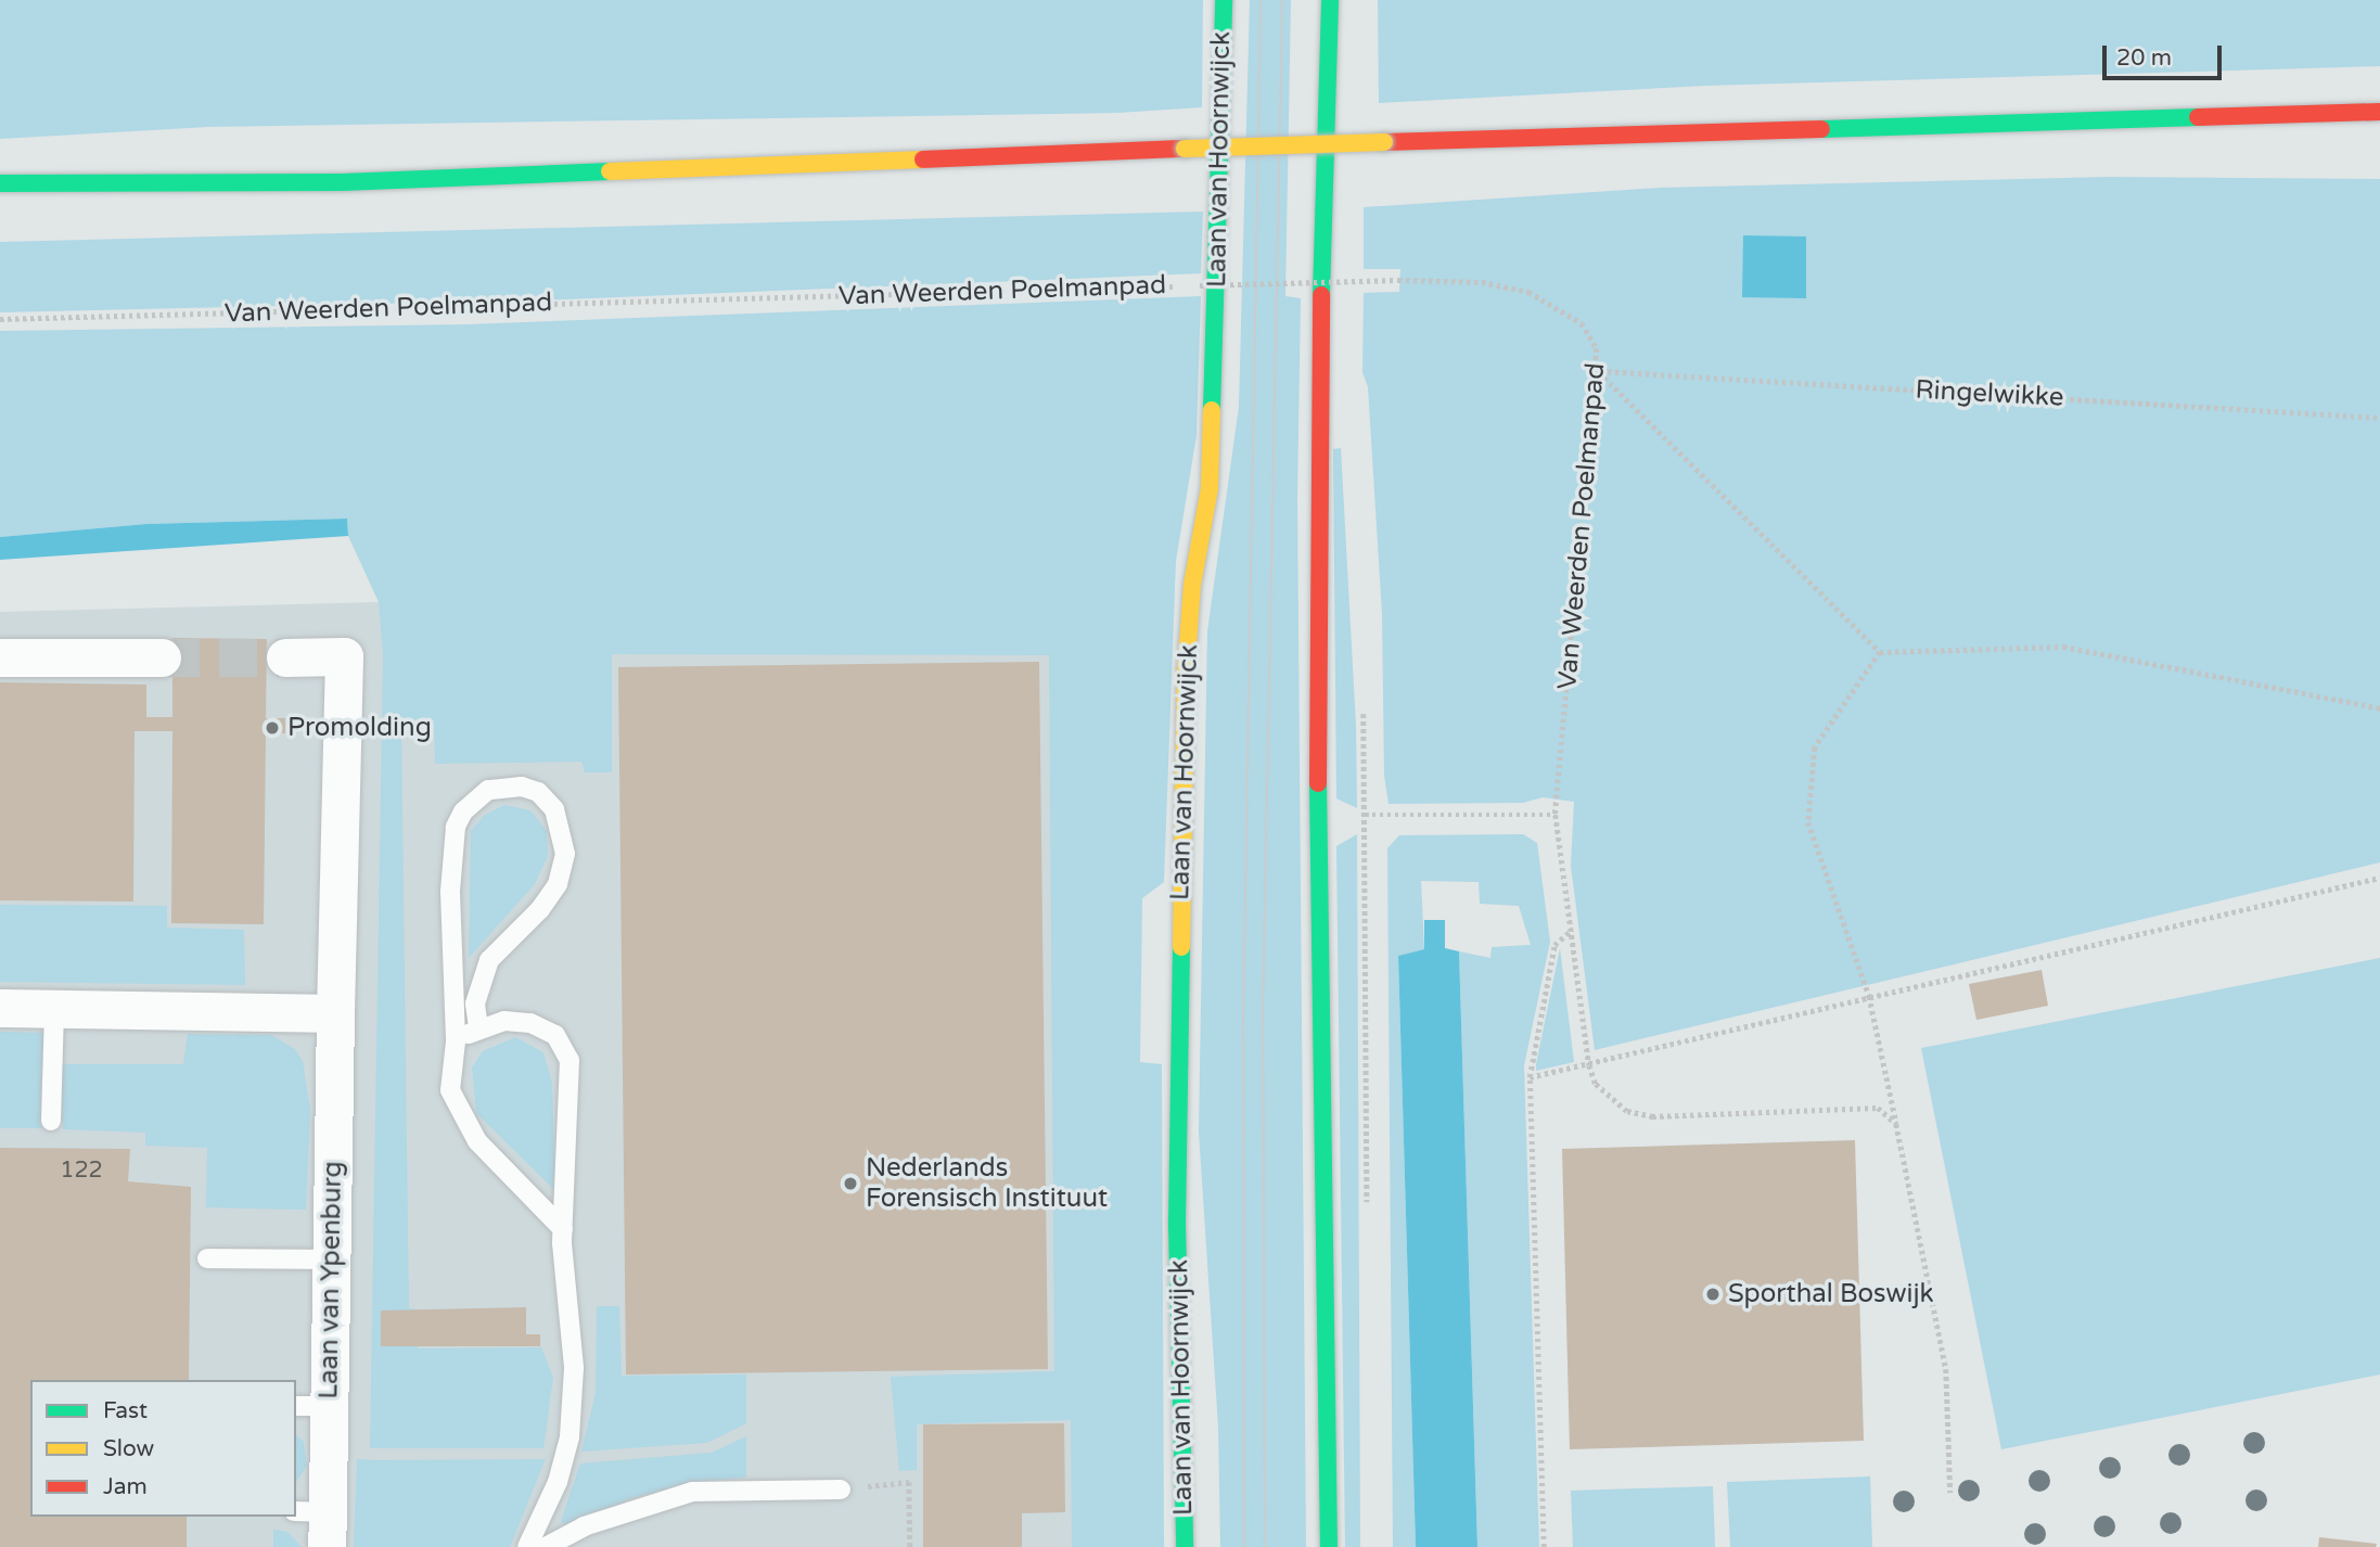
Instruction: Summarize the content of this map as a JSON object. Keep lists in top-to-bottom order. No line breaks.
{"streets":{"main road":["Laan van Hoornwijck"],"street":["Laan van Ypenburg"],"path":["Van Weerden Poelmanpad","Ringelwikke"]},"crossings":[["Van Weerden Poelmanpad","Ringelwikke"]],"places":["Promolding","Nederlands Forensisch Instituut","Sporthal Boswijk"],"house_numbers":["122"],"legend":["Fast","Slow","Jam"],"scale_bar":"20 m"}
